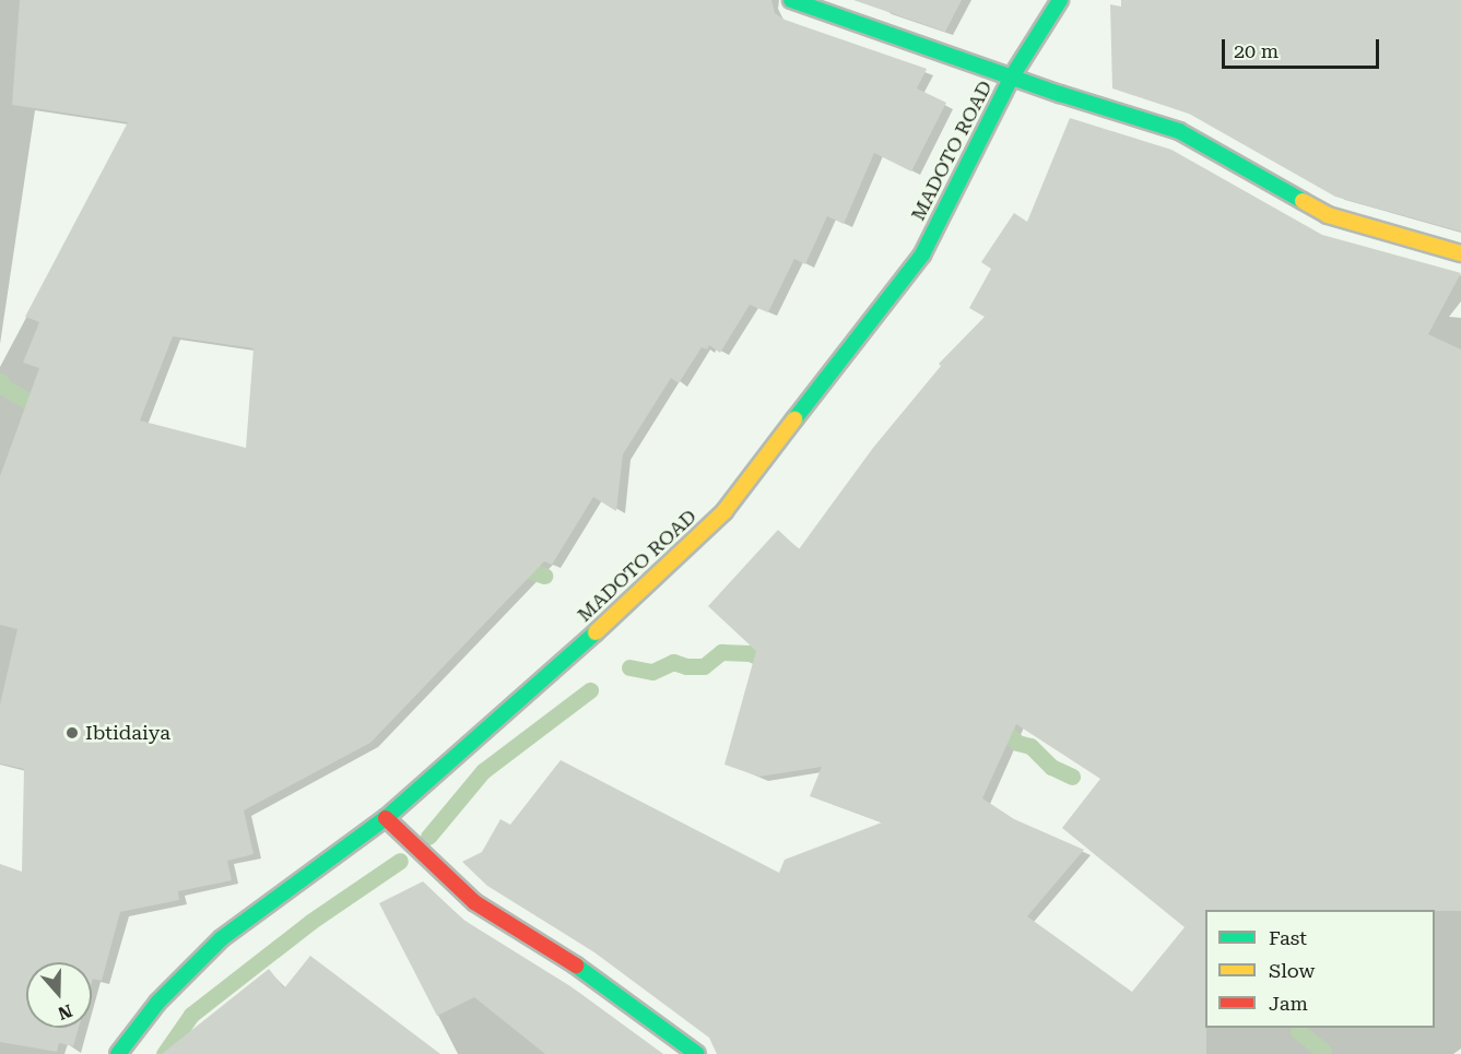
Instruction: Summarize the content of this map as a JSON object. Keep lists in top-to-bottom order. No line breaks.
{"streets":{"main road":["MADOTO ROAD"]},"places":["Ibtidaiya"],"legend":["Fast","Slow","Jam"],"scale_bar":"20 m","north":"bottom"}
